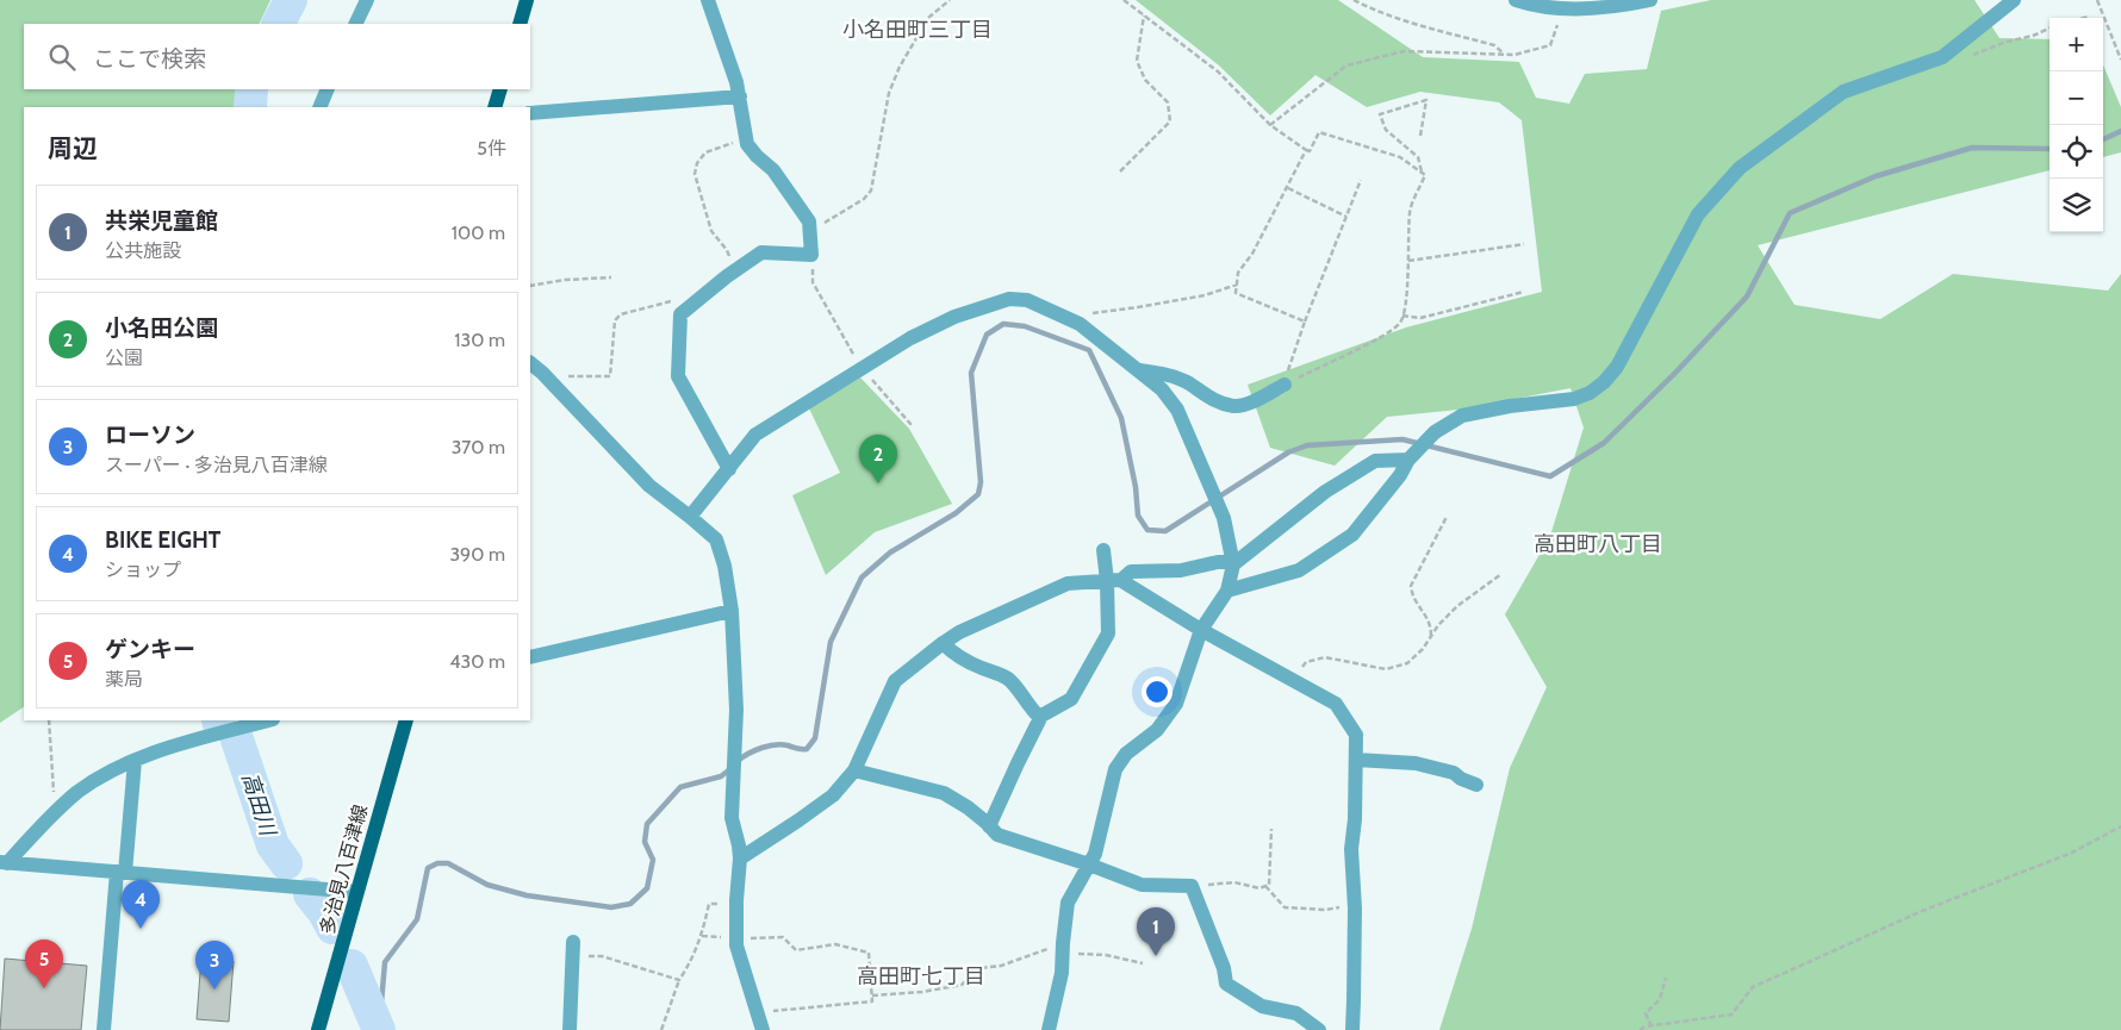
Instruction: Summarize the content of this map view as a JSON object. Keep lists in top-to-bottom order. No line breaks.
{"streets":{"main road":["多治見八百津線"]},"districts":["小名田町三丁目","高田町八丁目","高田町七丁目"],"water":["高田川"],"page":{"map_buttons":["+","−"],"search":"ここで検索","heading":["周辺","5件"],"list":[{"mark":"1","name":"共栄児童館","note":"公共施設","value":"100 m"},{"mark":"2","name":"小名田公園","note":"公園","value":"130 m"},{"mark":"3","name":"ローソン","note":"スーパー · 多治見八百津線","value":"370 m"},{"mark":"4","name":"BIKE EIGHT","note":"ショップ","value":"390 m"},{"mark":"5","name":"ゲンキー","note":"薬局","value":"430 m"}],"pins":["2","4","1","5","3"]}}
